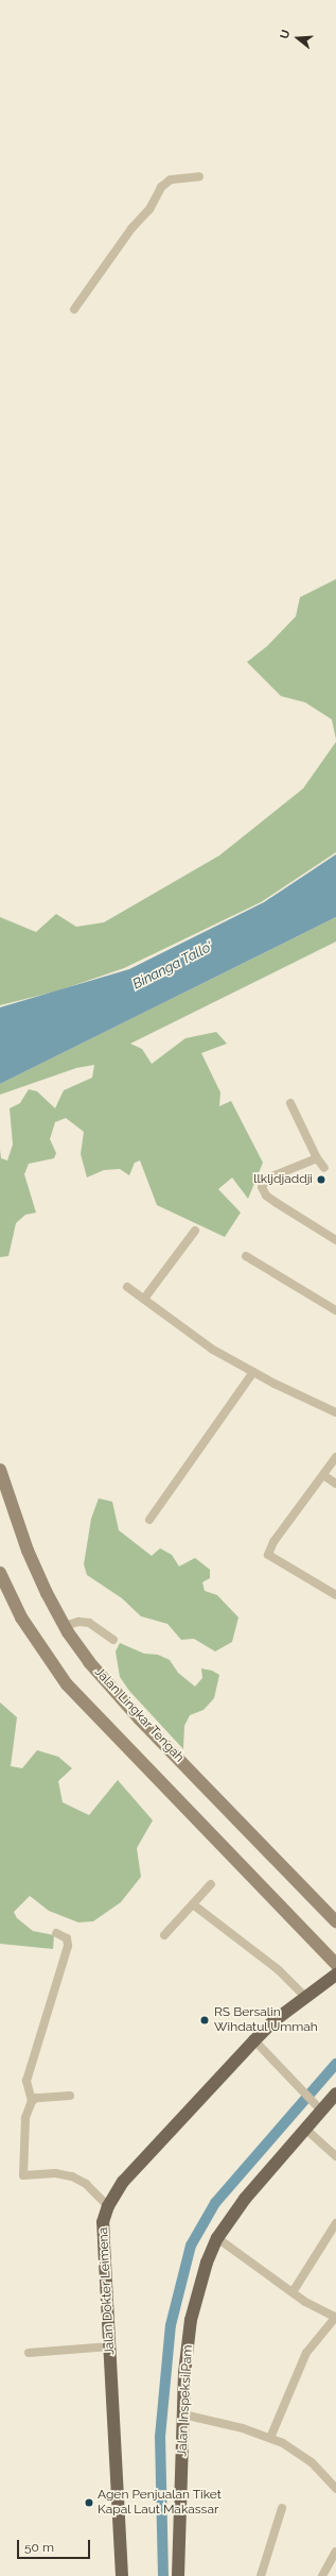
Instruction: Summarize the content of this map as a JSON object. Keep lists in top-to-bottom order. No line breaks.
{"streets":{"main road":["Jalan Lingkar Tengah","Jalan Dokter Leimena","Jalan Inspeksi Pam"]},"water":["Binanga Tallo'"],"places":["llkljdjaddji","RS Bersalin Wihdatul Ummah","Agen Penjualan Tiket Kapal Laut Makassar"],"scale_bar":"50 m","north":"left"}
